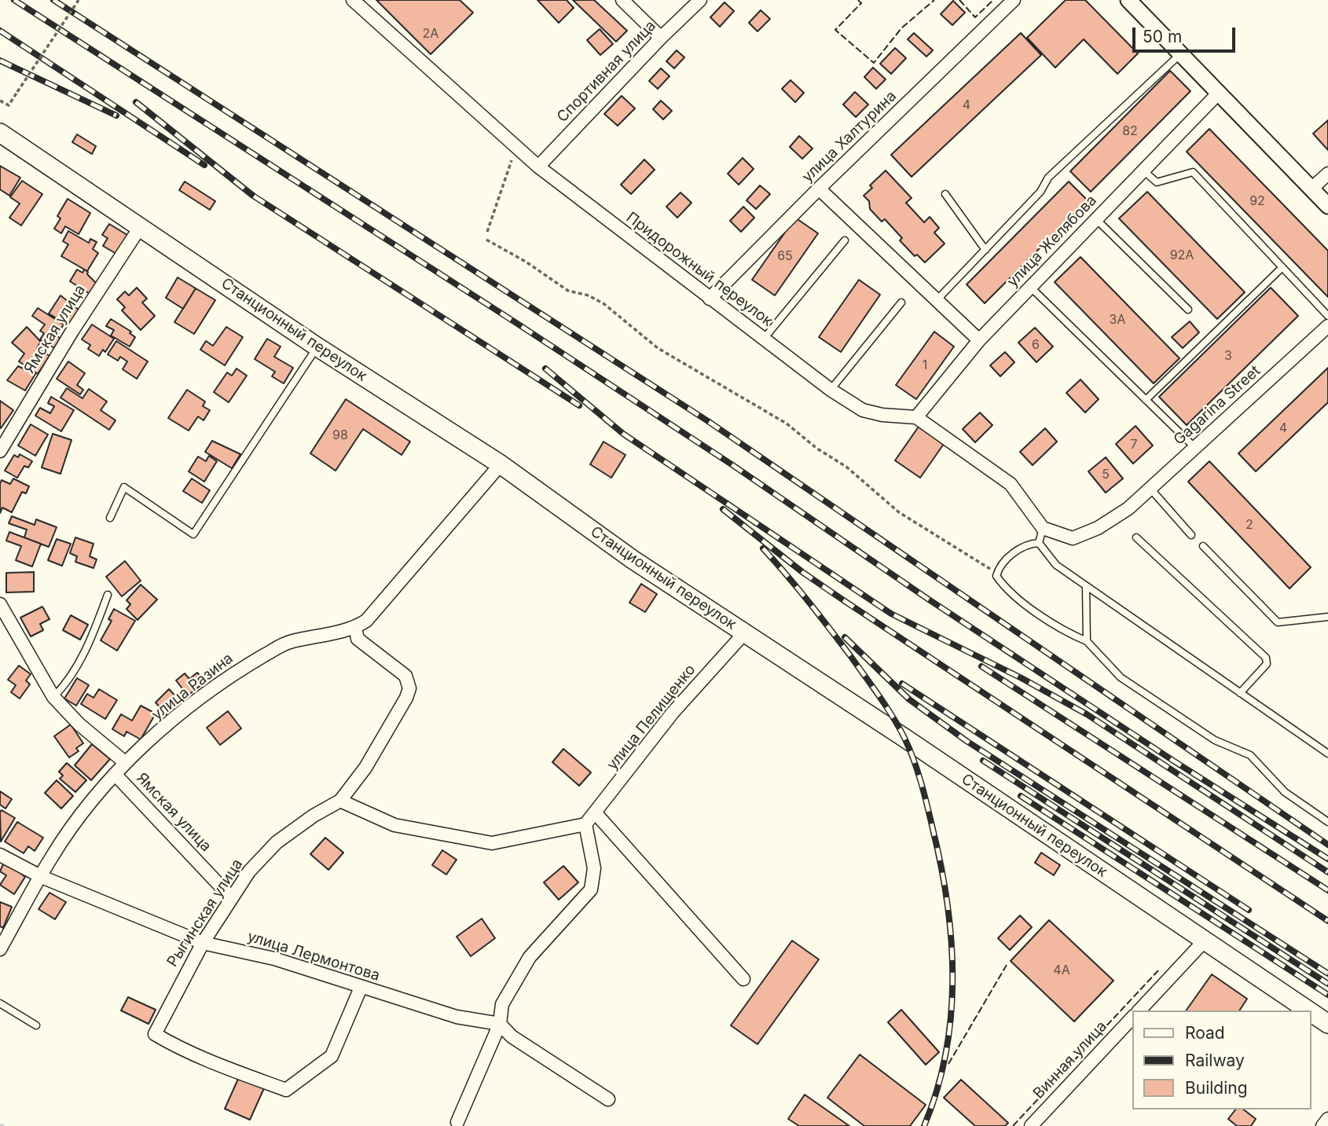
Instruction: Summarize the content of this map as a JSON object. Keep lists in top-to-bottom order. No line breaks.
{"streets":{"main road":["Станционный переулок"],"street":["Спортивная улица","улица Халтурина","улица Желябова","Придорожный переулок","Ямская улица","Gagarina Street","улица Разина","улица Пелищенко","Рыгинская улица","улица Лермонтова","Винная улица"]},"crossings":[["Спортивная улица","Придорожный переулок"],["улица Халтурина","Придорожный переулок"],["улица Желябова","Придорожный переулок"],["Ямская улица","Станционный переулок"],["Ямская улица","улица Разина"],["Ямская улица","Рыгинская улица"],["Станционный переулок","улица Разина"],["Станционный переулок","улица Пелищенко"],["улица Разина","Рыгинская улица"],["улица Разина","улица Лермонтова"],["Рыгинская улица","улица Лермонтова"]],"house_numbers":["2А","4","82","92","92А","65","3А","6","3","1","4","98","7","5","2","4А"],"legend":["Road","Railway","Building"],"scale_bar":"50 m"}
